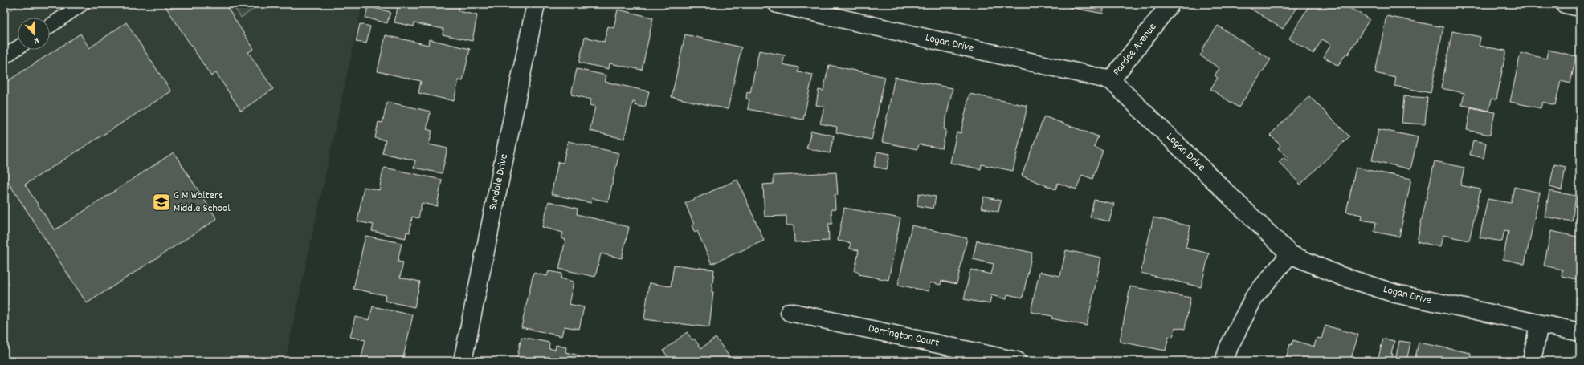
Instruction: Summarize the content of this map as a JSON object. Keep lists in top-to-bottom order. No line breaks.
{"streets":{"street":["Logan Drive","Pardee Avenue","Sundale Drive","Dorrington Court"]},"crossings":[["Logan Drive","Pardee Avenue"]],"places":{"school or university":["G M Walters Middle School"]},"north":"bottom"}
